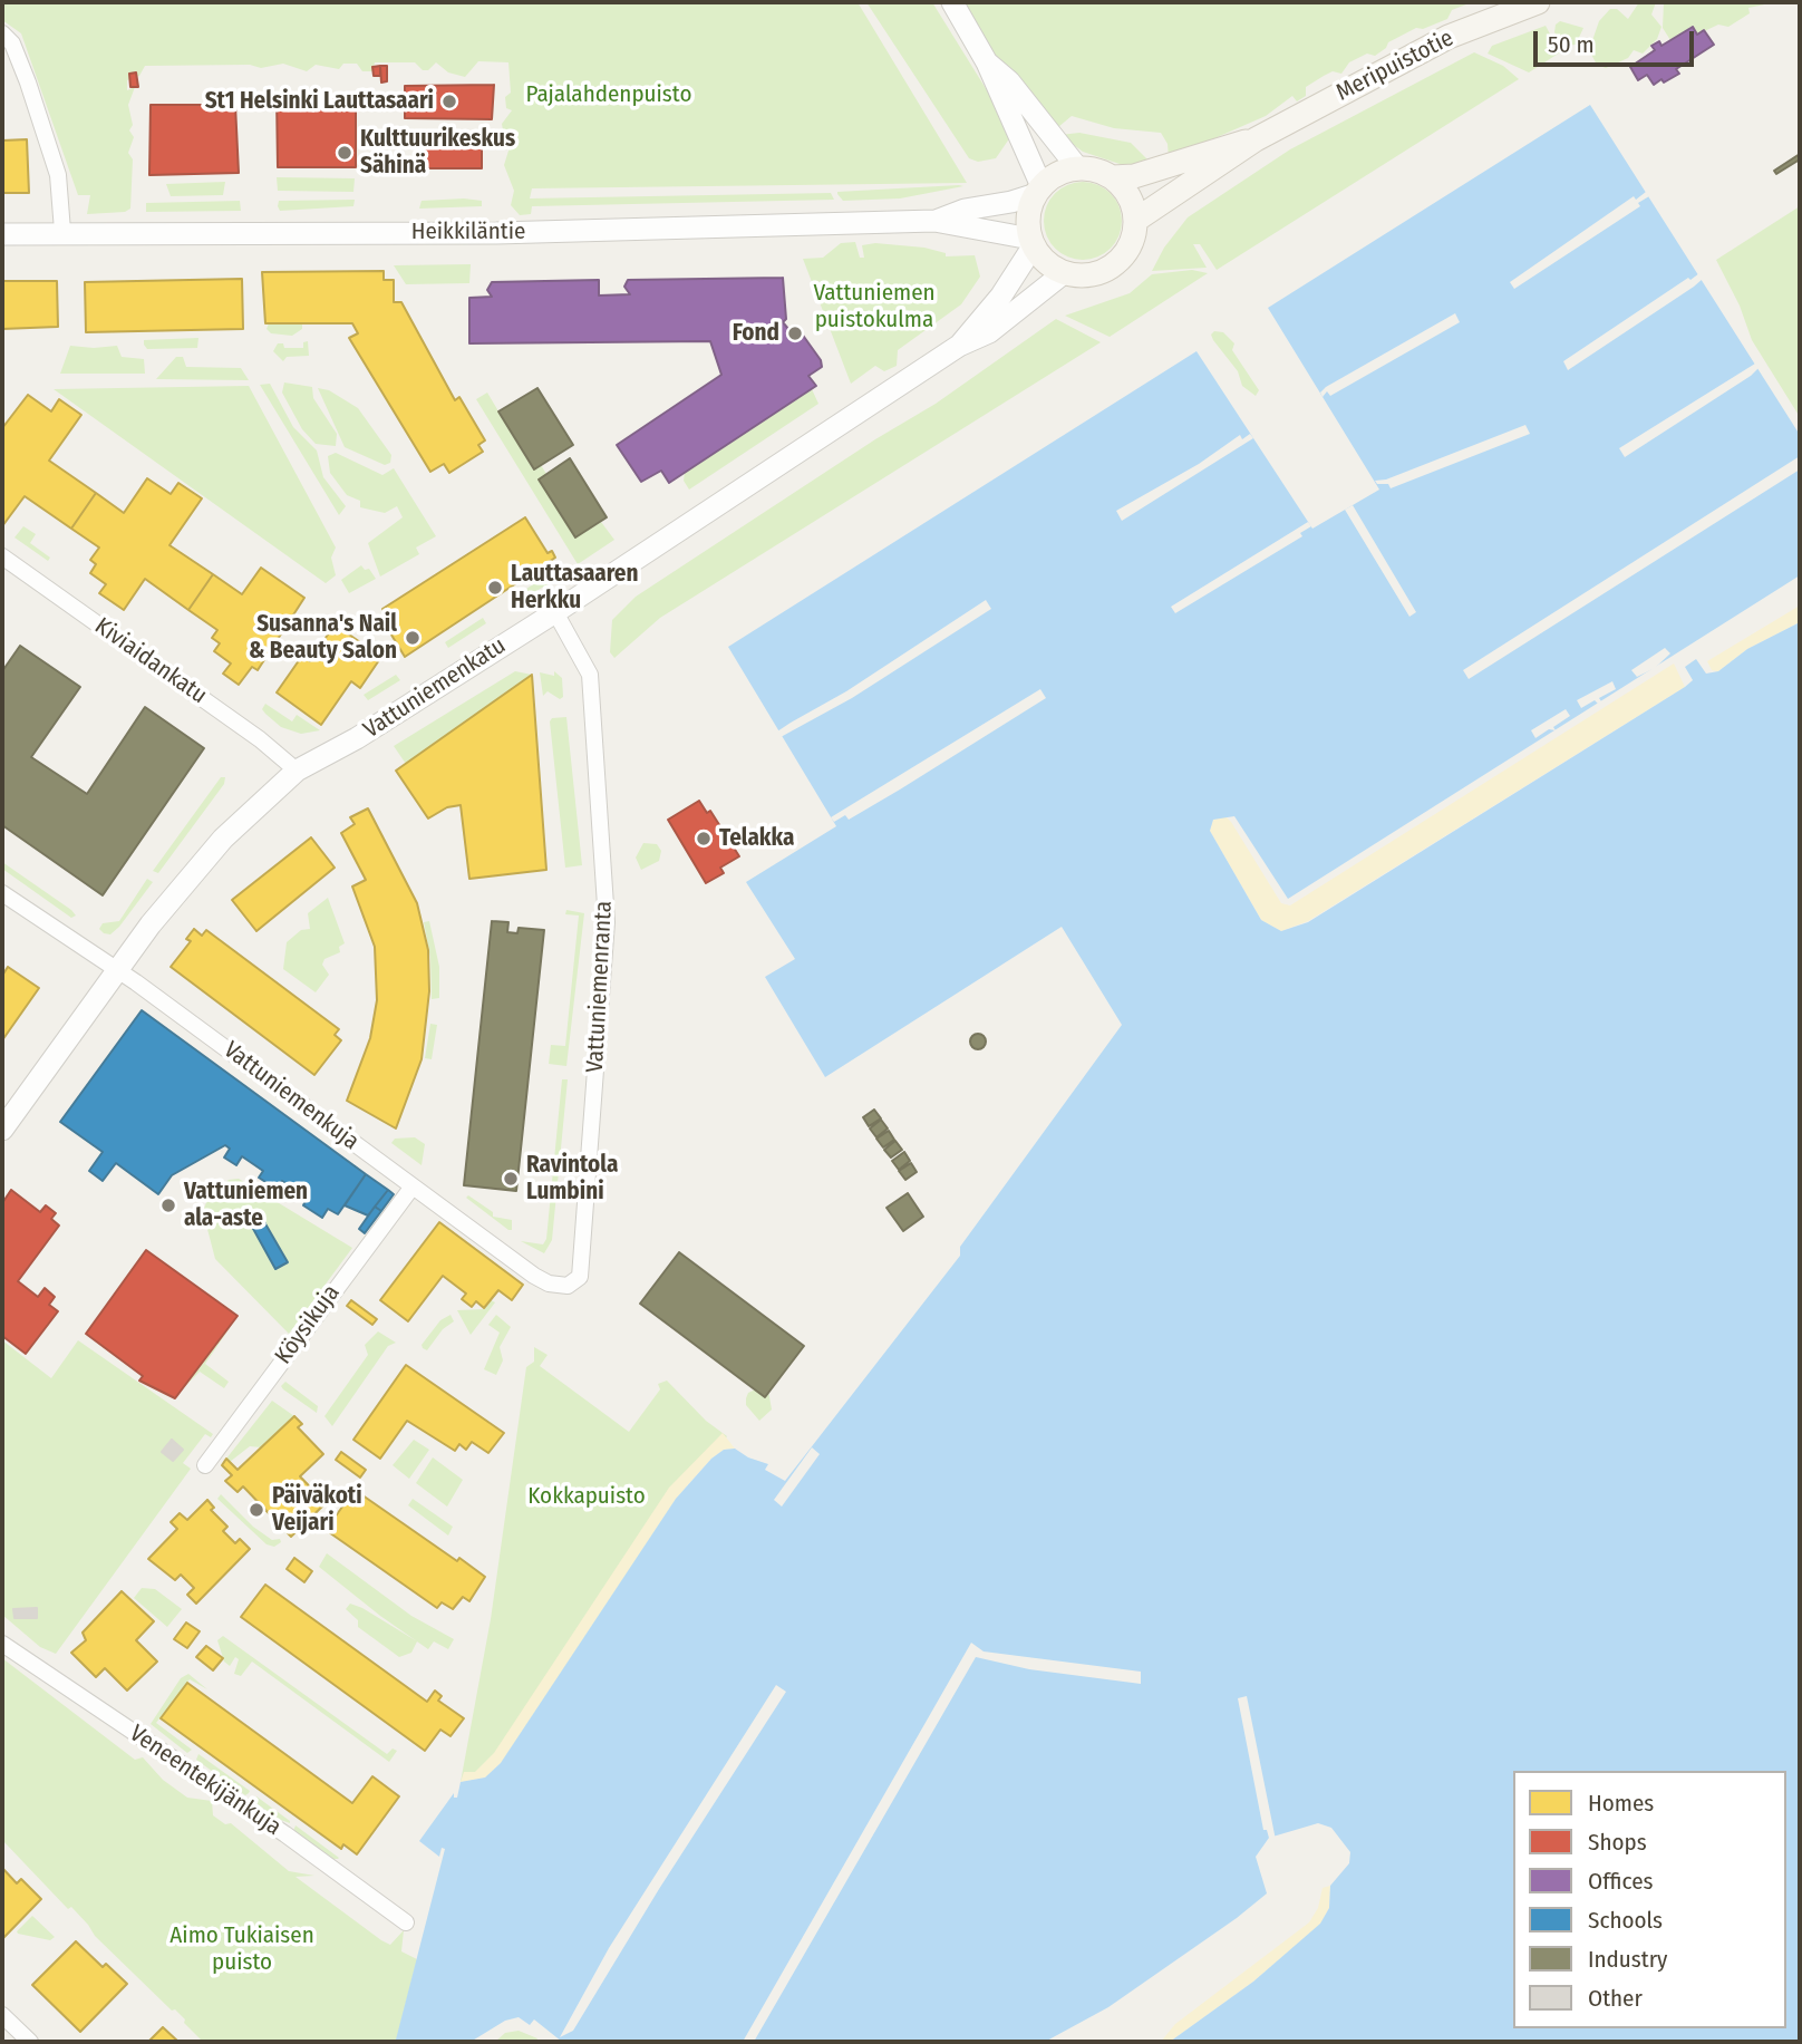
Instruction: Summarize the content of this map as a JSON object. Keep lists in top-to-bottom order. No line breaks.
{"streets":{"main road":["Meripuistotie"],"street":["Heikkiläntie","Kiviaidankatu","Vattuniemenkatu","Vattuniemenranta","Vattuniemenkuja","Köysikuja","Veneentekijänkuja"]},"crossings":[["Meripuistotie","Heikkiläntie"],["Meripuistotie","Vattuniemenkatu"],["Heikkiläntie","Vattuniemenkatu"],["Kiviaidankatu","Vattuniemenkatu"],["Vattuniemenkatu","Vattuniemenranta"],["Vattuniemenkatu","Vattuniemenkuja"],["Vattuniemenranta","Vattuniemenkuja"],["Vattuniemenkuja","Köysikuja"]],"parks":["Pajalahdenpuisto","Vattuniemen puistokulma","Kokkapuisto","Aimo Tukiaisen puisto"],"places":["St1 Helsinki Lauttasaari","Kulttuurikeskus Sähinä","Fond","Lauttasaaren Herkku","Susanna's Nail & Beauty Salon","Telakka","Ravintola Lumbini","Vattuniemen ala-aste","Päiväkoti Veijari"],"legend":["Homes","Shops","Offices","Schools","Industry","Other"],"scale_bar":"50 m"}
